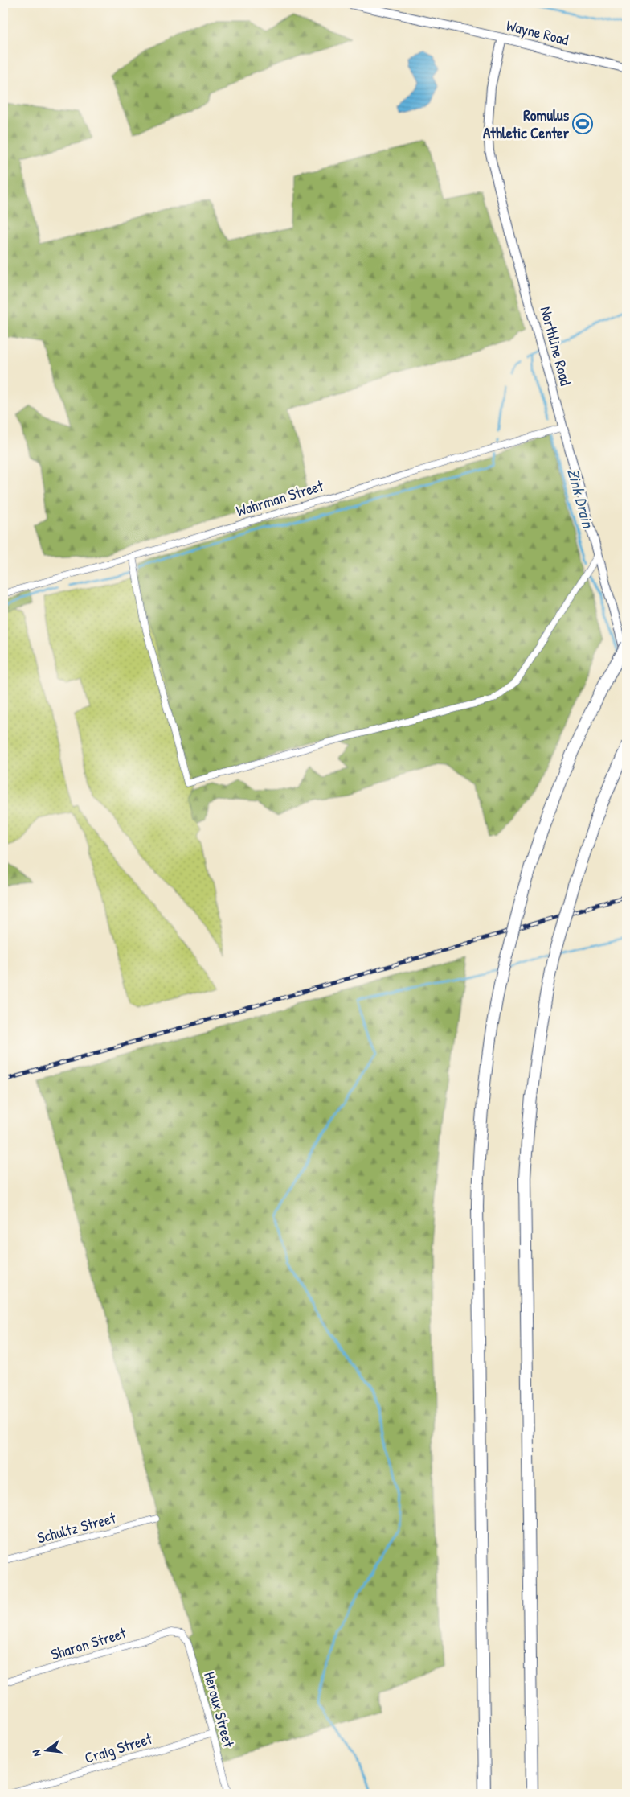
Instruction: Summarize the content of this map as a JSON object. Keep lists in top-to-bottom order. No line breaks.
{"streets":{"street":["Wayne Road","Northline Road","Wahrman Street","Schultz Street","Sharon Street","Heroux Street","Craig Street"]},"crossings":[["Wayne Road","Northline Road"],["Northline Road","Wahrman Street"],["Sharon Street","Heroux Street"],["Heroux Street","Craig Street"]],"water":["Zink Drain"],"places":{"sports":["Romulus Athletic Center"]},"north":"left"}
